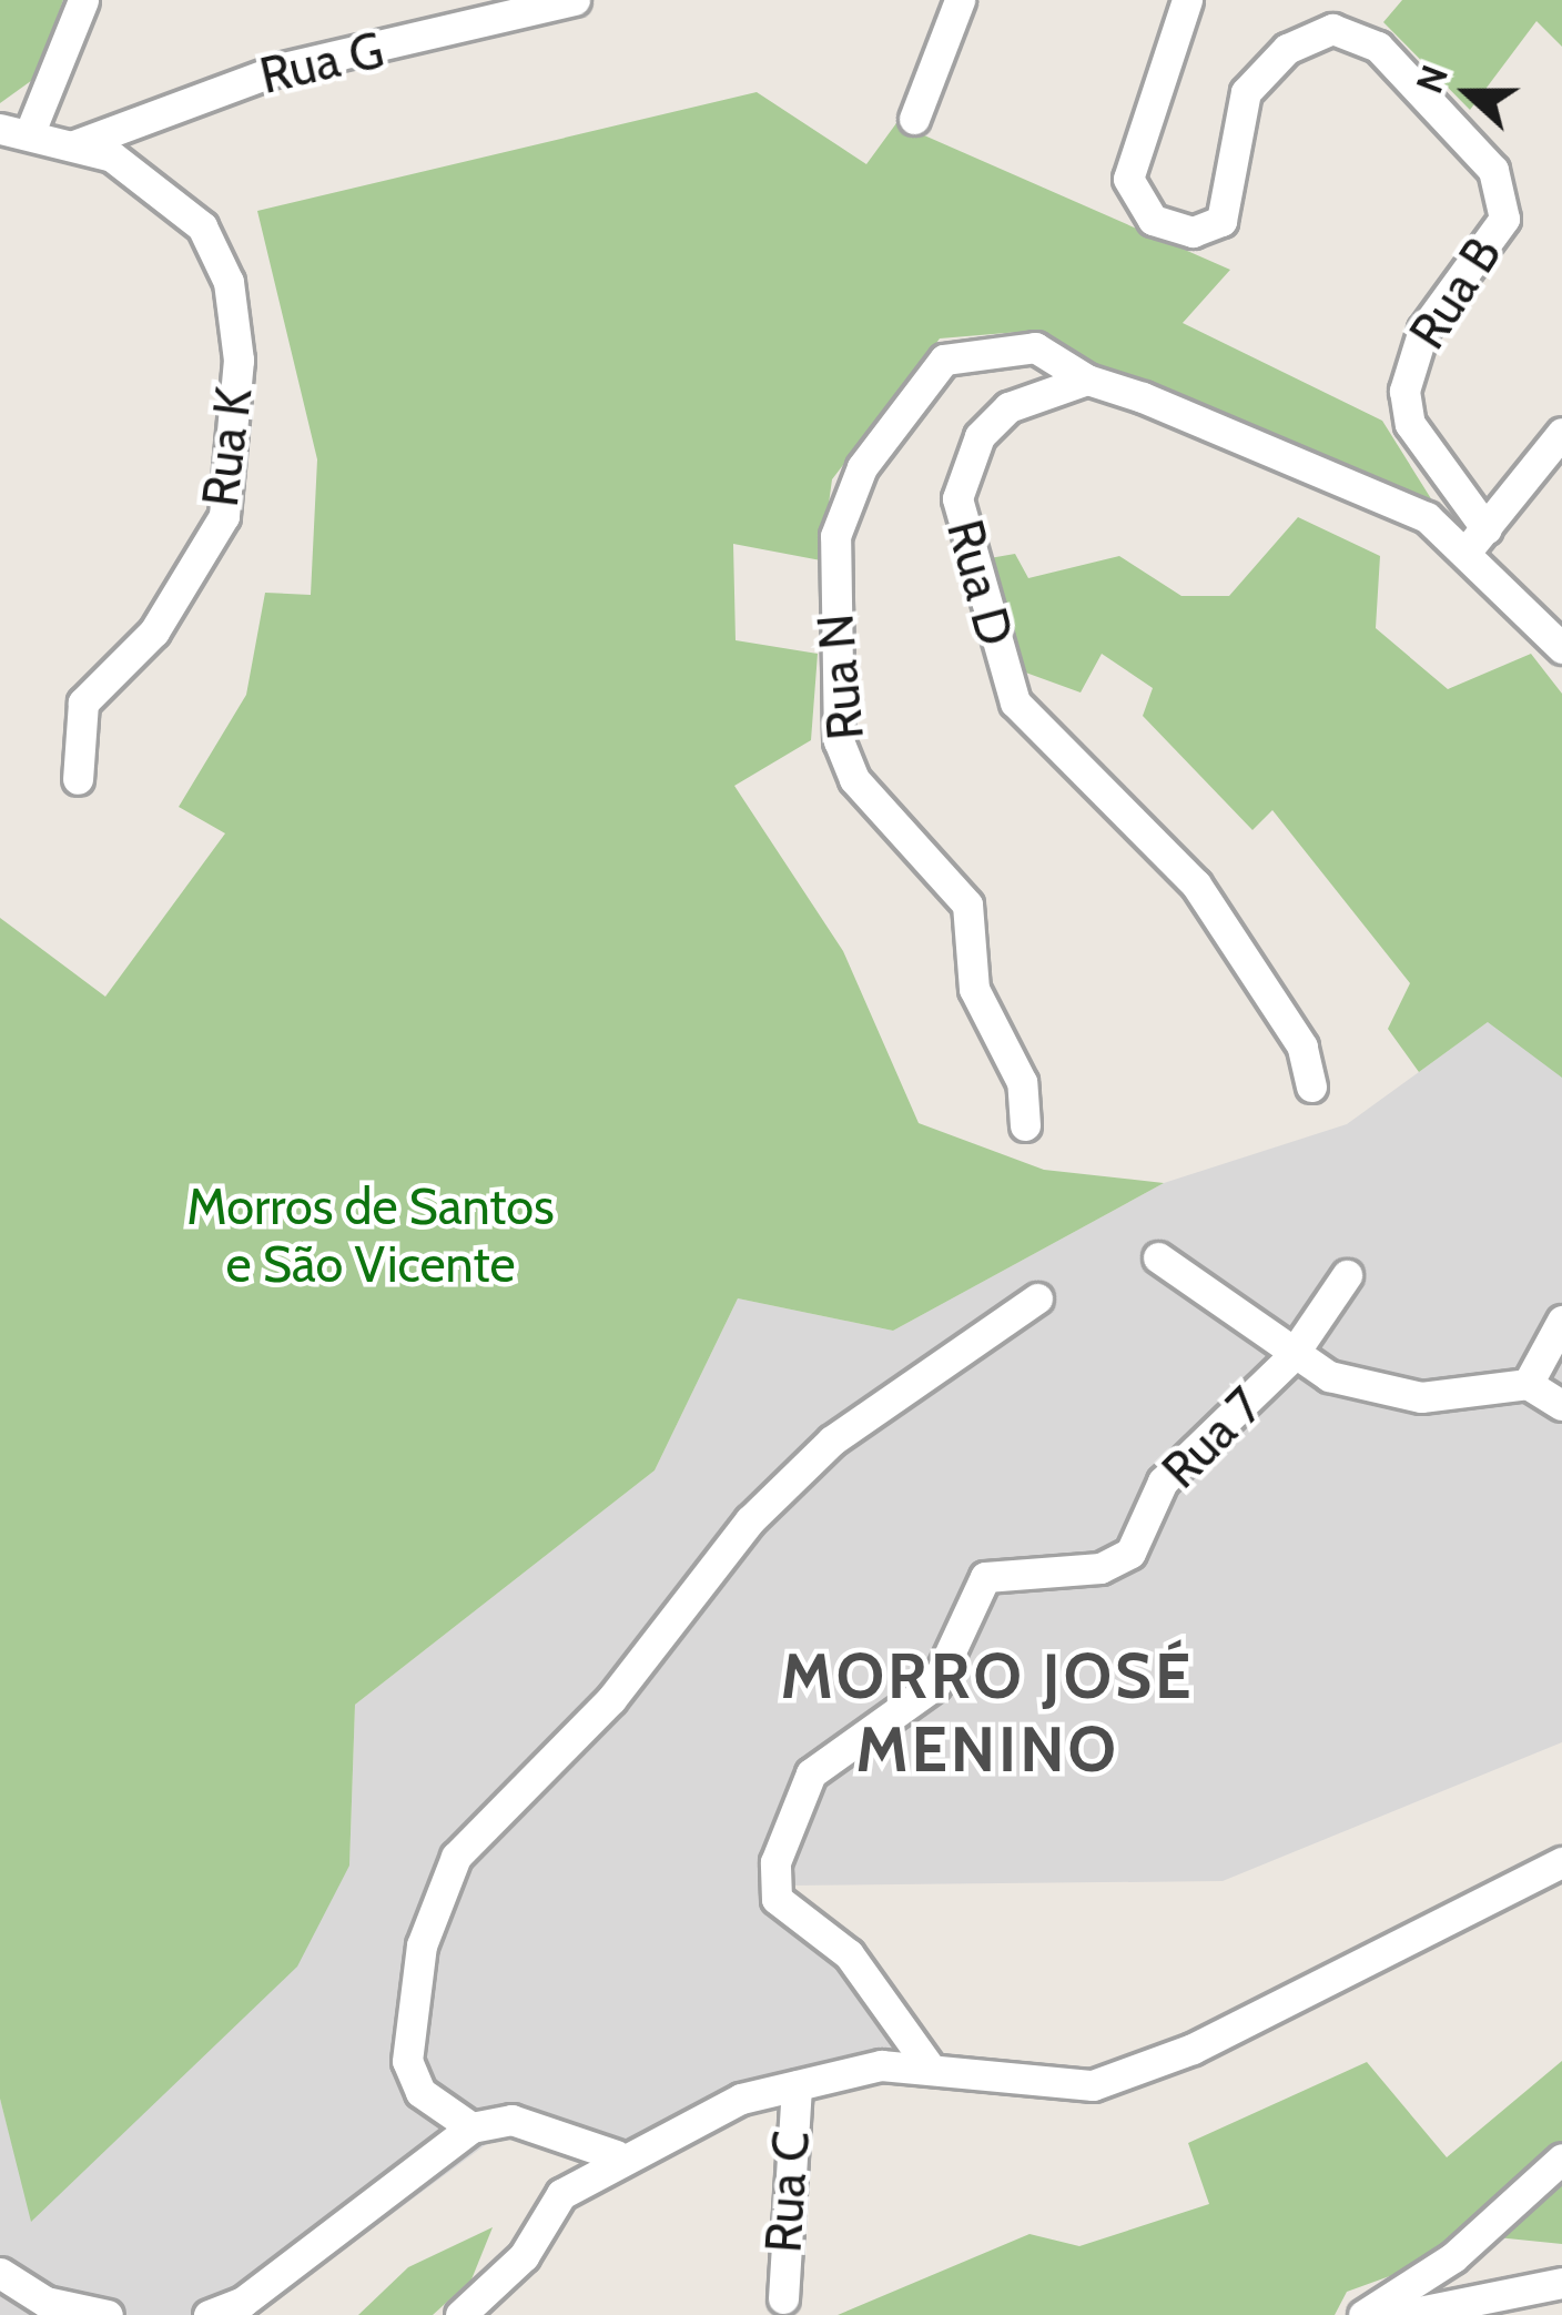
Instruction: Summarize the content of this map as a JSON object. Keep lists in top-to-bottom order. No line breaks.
{"streets":{"street":["Rua G","Rua B","Rua K","Rua D","Rua N","Rua 7","Rua C"]},"crossings":[["Rua G","Rua K"],["Rua D","Rua N"]],"districts":["MORRO JOSÉ MENINO"],"parks":["Morros de Santos e São Vicente"],"north":"left"}
